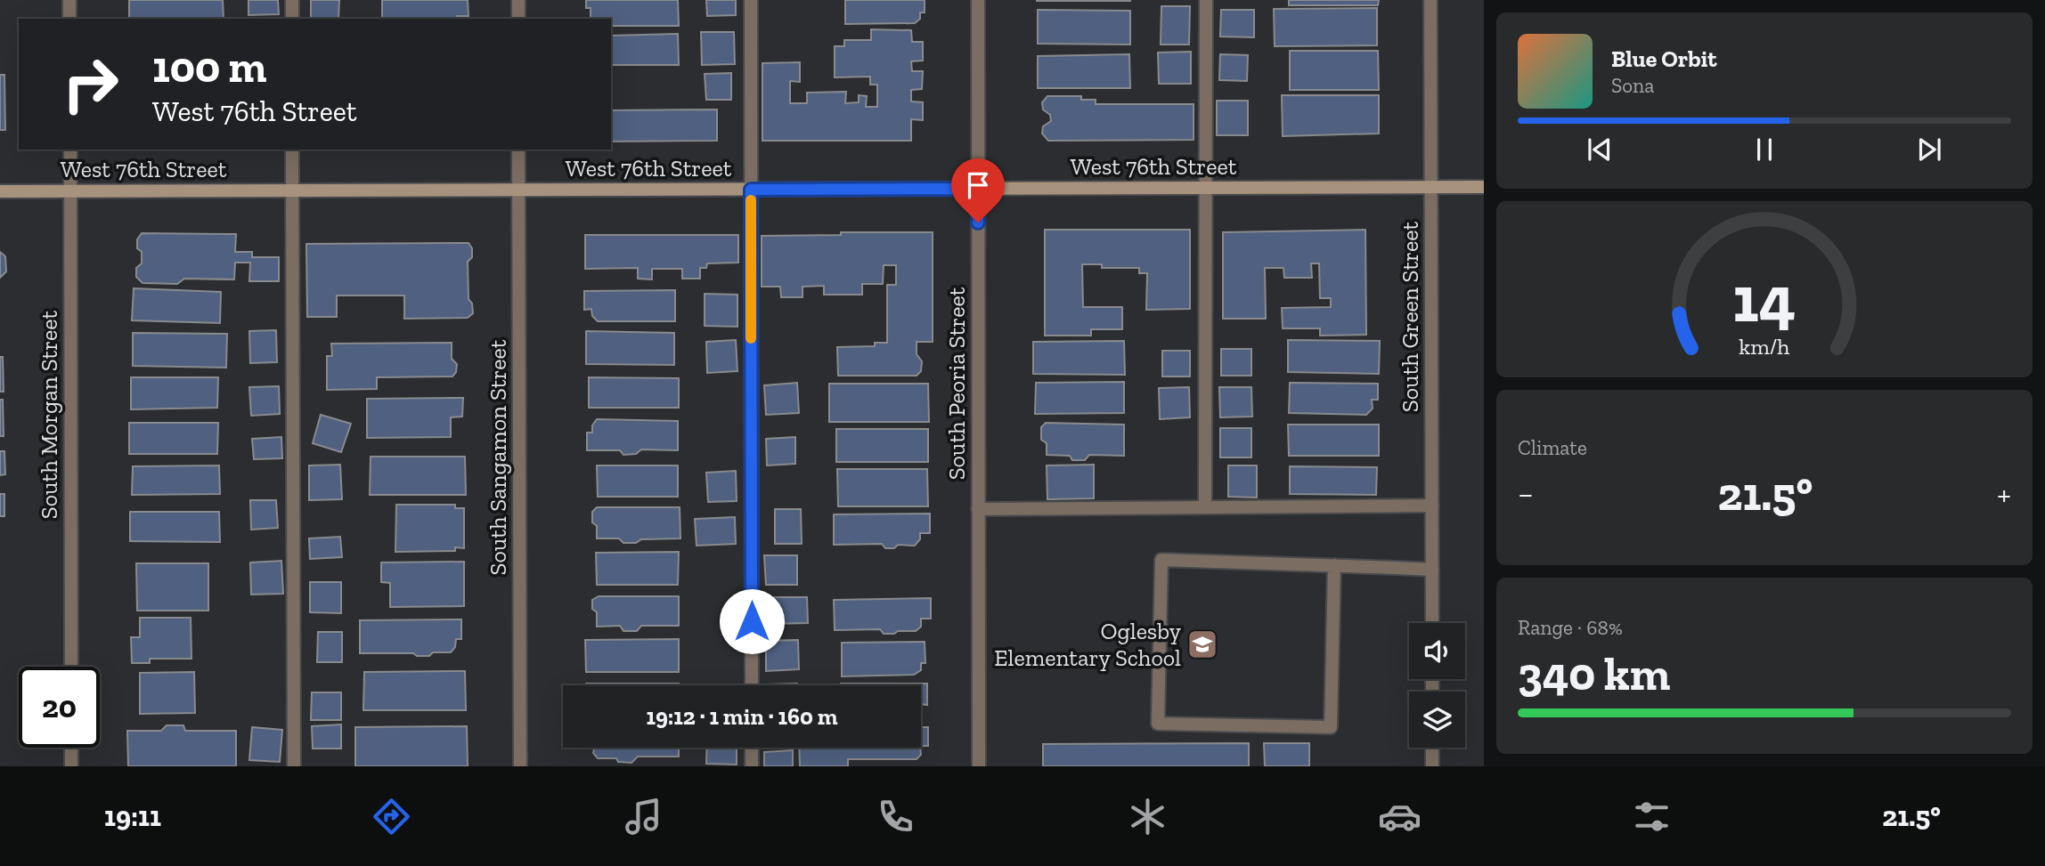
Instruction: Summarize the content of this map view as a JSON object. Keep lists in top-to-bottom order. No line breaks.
{"streets":{"street":["West 76th Street","South Green Street","South Peoria Street","South Morgan Street","South Sangamon Street"]},"crossings":[["West 76th Street","South Green Street"],["West 76th Street","South Peoria Street"],["West 76th Street","South Morgan Street"],["West 76th Street","South Sangamon Street"]],"places":{"school or university":["Oglesby Elementary School"]},"page":{"turn":["100 m","West 76th Street"],"song":["Blue Orbit","Sona"],"tile":["Climate",["Range · 68%","340 km"]],"heat":["−","21.5°","+"],"limit":"20","trip":"19:12 · 1 min · 160 m","tabs":["19:11","21.5°"],"gauge":["14","km/h"]}}
